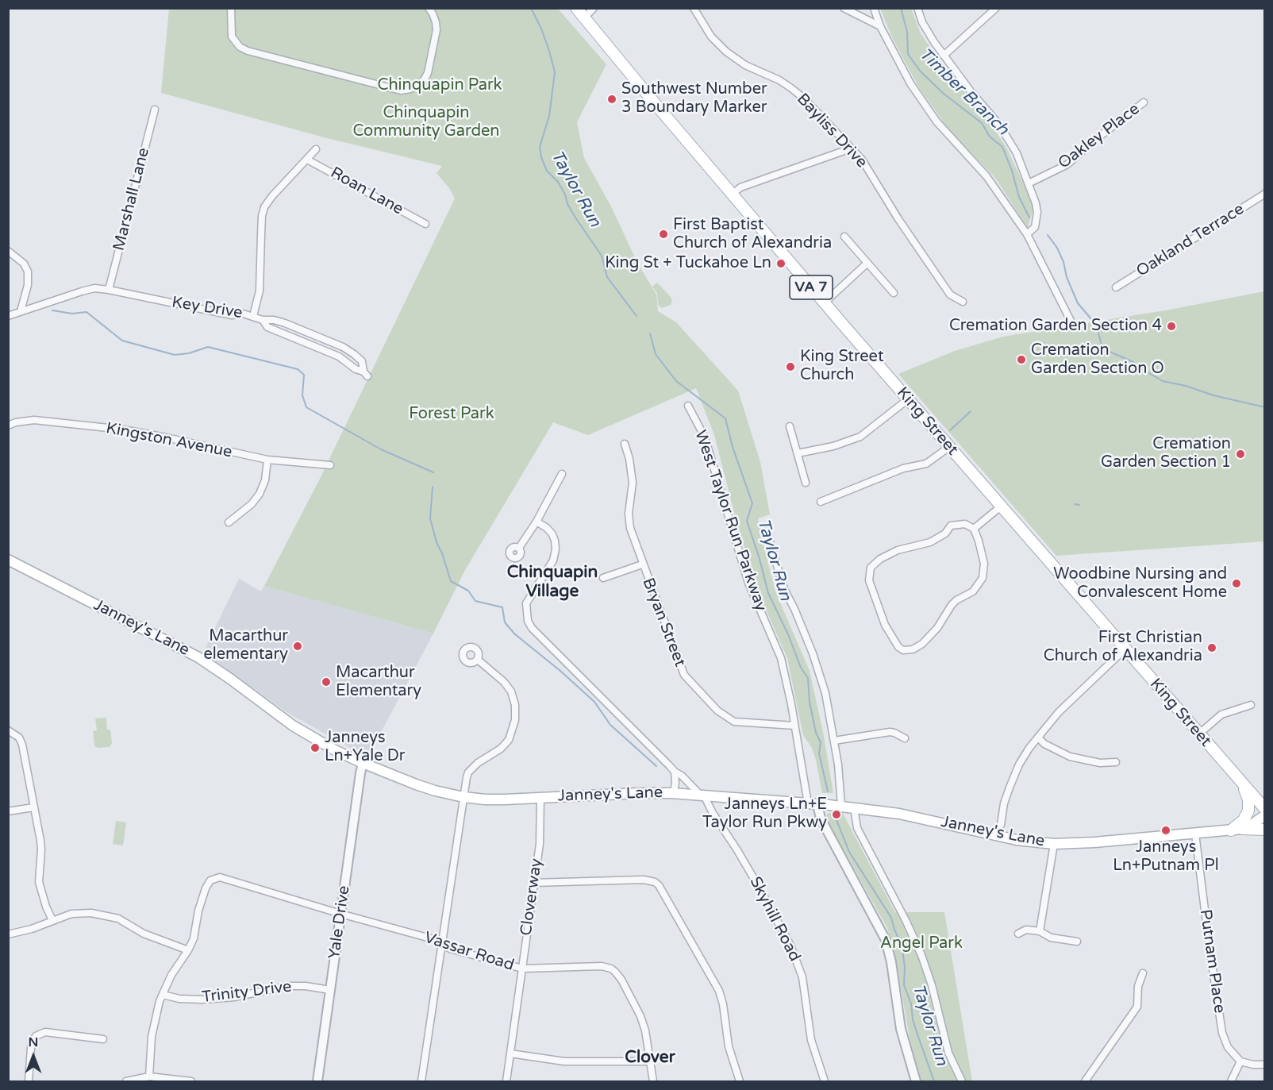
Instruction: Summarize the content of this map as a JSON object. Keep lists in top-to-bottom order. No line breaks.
{"streets":{"main road":["VA 7","King Street","Janney's Lane"],"street":["Bayliss Drive","Oakley Place","Roan Lane","Marshall Lane","Oakland Terrace","Key Drive","Kingston Avenue","West Taylor Run Parkway","Bryan Street","Cloverway","Skyhill Road","Yale Drive","Vassar Road","Putnam Place","Trinity Drive"]},"crossings":[["Roan Lane","Key Drive"],["Marshall Lane","Key Drive"],["West Taylor Run Parkway","Bryan Street"],["West Taylor Run Parkway","Janney's Lane"],["Janney's Lane","Cloverway"],["Janney's Lane","Skyhill Road"],["Janney's Lane","Yale Drive"],["Janney's Lane","Putnam Place"],["Cloverway","Vassar Road"],["Yale Drive","Vassar Road"],["Yale Drive","Trinity Drive"]],"districts":["Chinquapin Village","Clover"],"water":["Timber Branch","Taylor Run"],"parks":["Chinquapin Park","Chinquapin Community Garden","Forest Park","Angel Park"],"places":["Southwest Number 3 Boundary Marker","First Baptist Church of Alexandria","King St + Tuckahoe Ln","Cremation Garden Section 4","Cremation Garden Section O","King Street Church","Cremation Garden Section 1","Woodbine Nursing and Convalescent Home","Macarthur elementary","First Christian Church of Alexandria","Macarthur Elementary","Janneys Ln+Yale Dr","Janneys Ln+E Taylor Run Pkwy","Janneys Ln+Putnam Pl"],"north":"top"}
